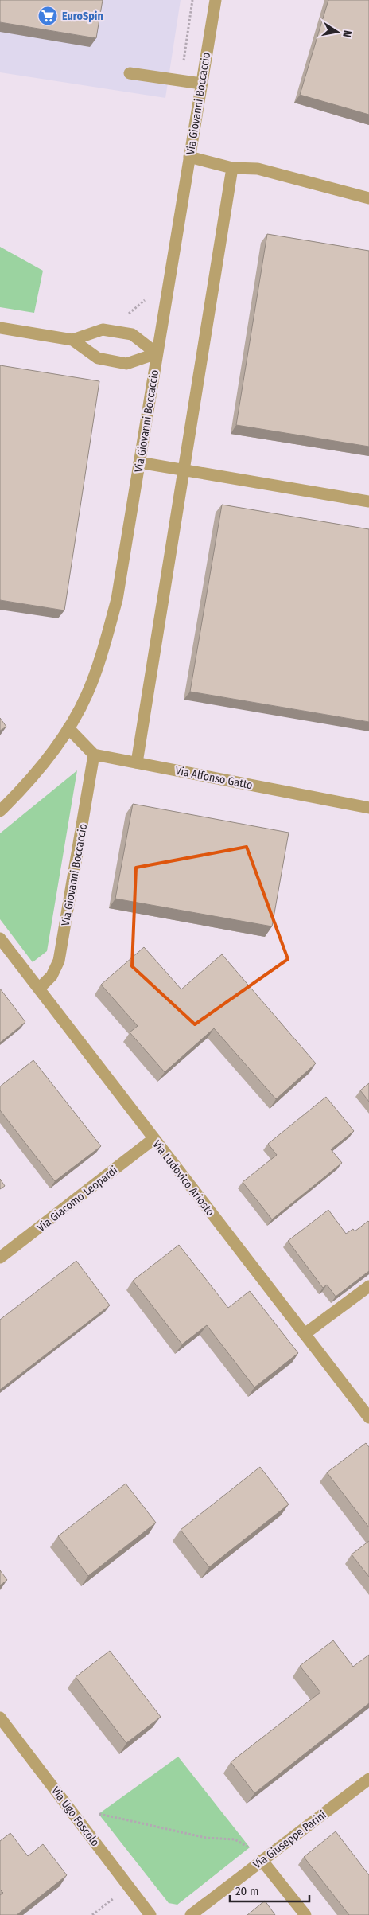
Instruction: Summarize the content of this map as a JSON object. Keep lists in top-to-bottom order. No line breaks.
{"streets":{"street":["Via Giovanni Boccaccio","Via Alfonso Gatto","Via Ludovico Ariosto","Via Giacomo Leopardi","Via Ugo Foscolo","Via Giuseppe Parini"]},"crossings":[["Via Giovanni Boccaccio","Via Alfonso Gatto"],["Via Giovanni Boccaccio","Via Ludovico Ariosto"],["Via Ludovico Ariosto","Via Giacomo Leopardi"]],"places":{"supermarket":["EuroSpin"]},"scale_bar":"20 m","north":"right"}
